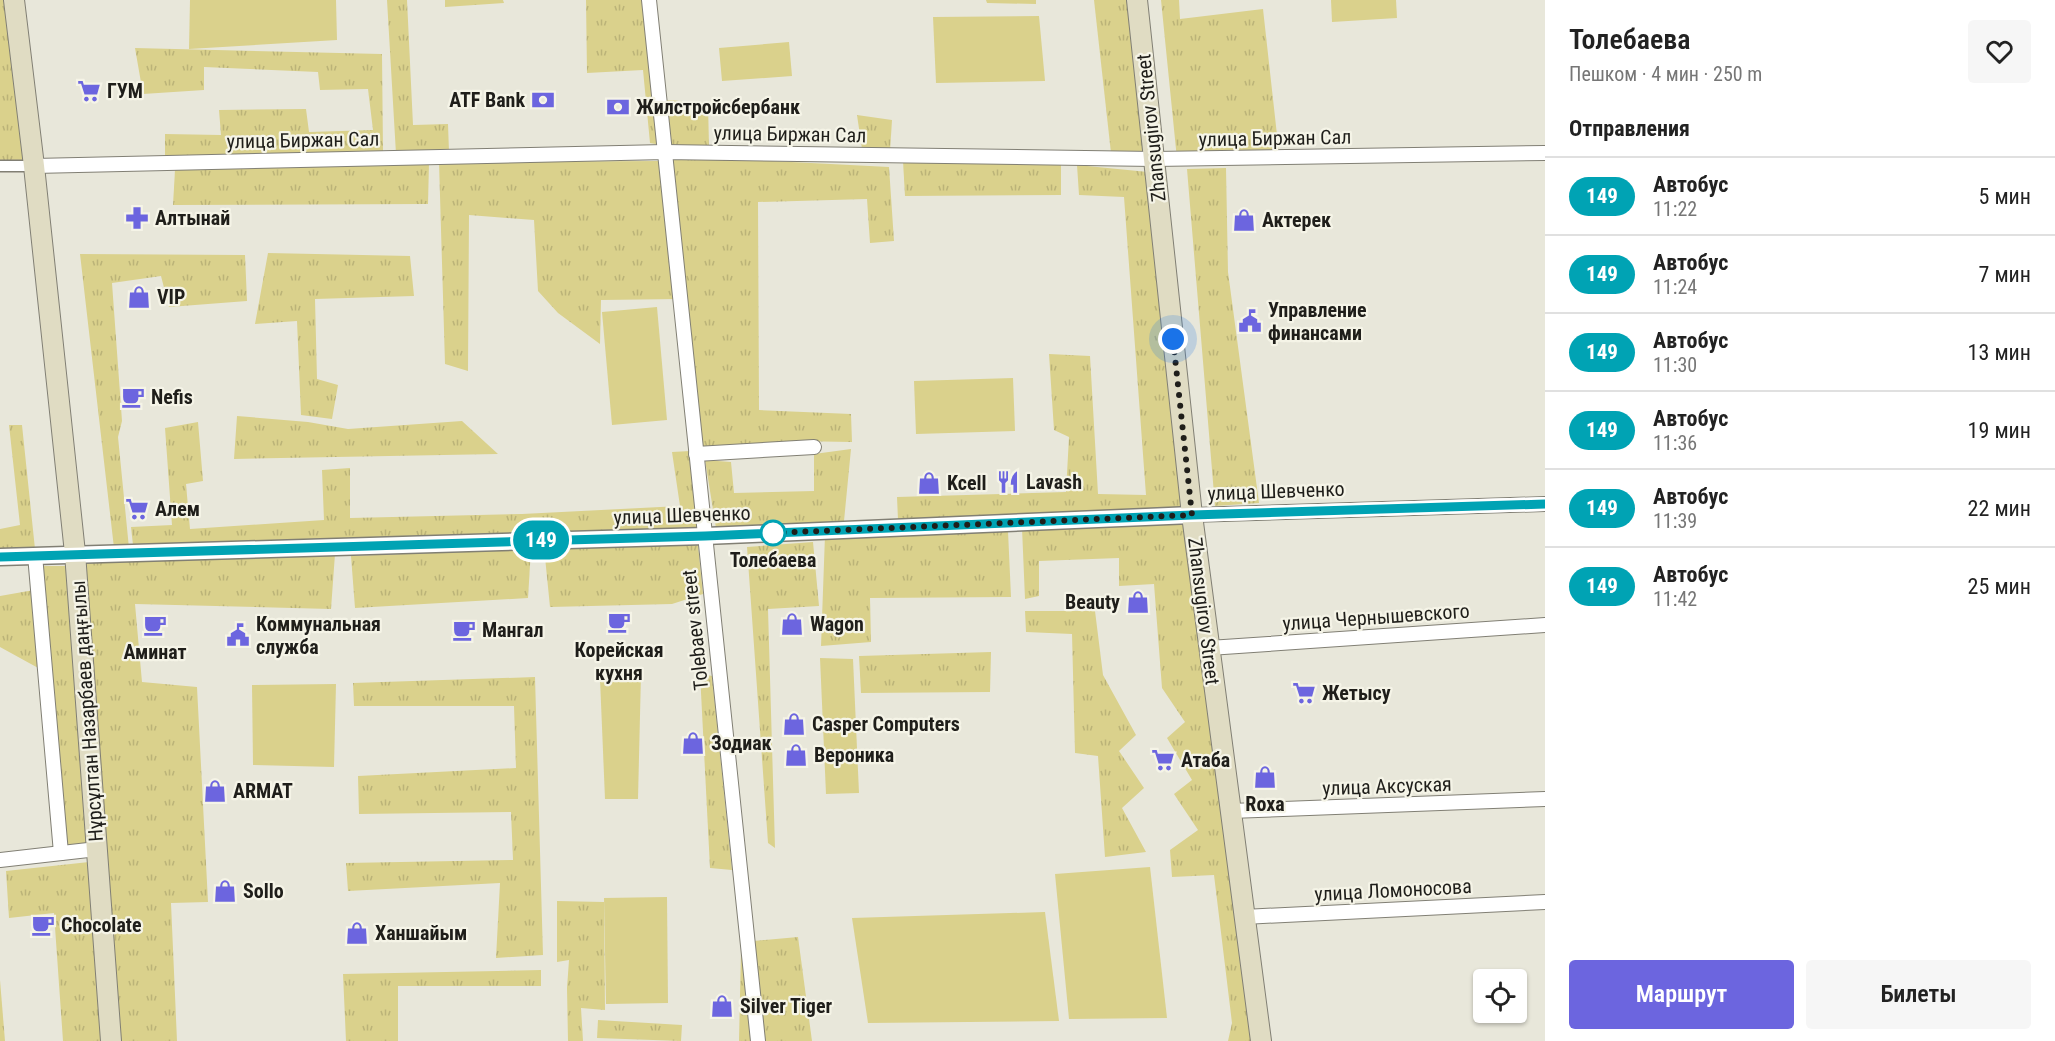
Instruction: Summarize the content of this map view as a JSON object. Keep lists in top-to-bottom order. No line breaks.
{"streets":{"main road":["Zhansugirov Street","Нұрсұлтан Назарбаев даңғылы"],"street":["улица Биржан Сал","улица Шевченко","улица Чернышевского","Tolebaev street","улица Аксуская","улица Ломоносова"]},"crossings":[["Zhansugirov Street","улица Биржан Сал"],["Zhansugirov Street","улица Шевченко"],["Zhansugirov Street","улица Чернышевского"],["Zhansugirov Street","улица Аксуская"],["Zhansugirov Street","улица Ломоносова"],["улица Биржан Сал","Tolebaev street"],["улица Биржан Сал","Нұрсұлтан Назарбаев даңғылы"],["улица Шевченко","Tolebaev street"],["улица Шевченко","Нұрсұлтан Назарбаев даңғылы"]],"places":{"supermarket":["ГУМ","Алем","Жетысу","Атаба"],"bank":["ATF Bank","Жилстройсбербанк"],"pharmacy":["Алтынай"],"shop":["Актерек","VIP","Kcell","Beauty","Wagon","Casper Computers","Зодиак","Вероника","Roxa","ARMAT","Sollo","Ханшайым","Silver Tiger"],"public building":["Управление финансами","Коммунальная служба"],"cafe":["Nefis","Корейская кухня","Аминат","Мангал","Chocolate"],"restaurant":["Lavash"],"other":["Толебаева"]},"lines":["bus line 149"],"page":{"on_map":"149","heading":[["Толебаева","Пешком · 4 мин · 250 m"],"Отправления"],"list":[{"mark":"149","name":"Автобус","note":"11:22","value":"5 мин"},{"mark":"149","name":"Автобус","note":"11:24","value":"7 мин"},{"mark":"149","name":"Автобус","note":"11:30","value":"13 мин"},{"mark":"149","name":"Автобус","note":"11:36","value":"19 мин"},{"mark":"149","name":"Автобус","note":"11:39","value":"22 мин"},{"mark":"149","name":"Автобус","note":"11:42","value":"25 мин"}],"buttons":["Маршрут","Билеты"]}}
